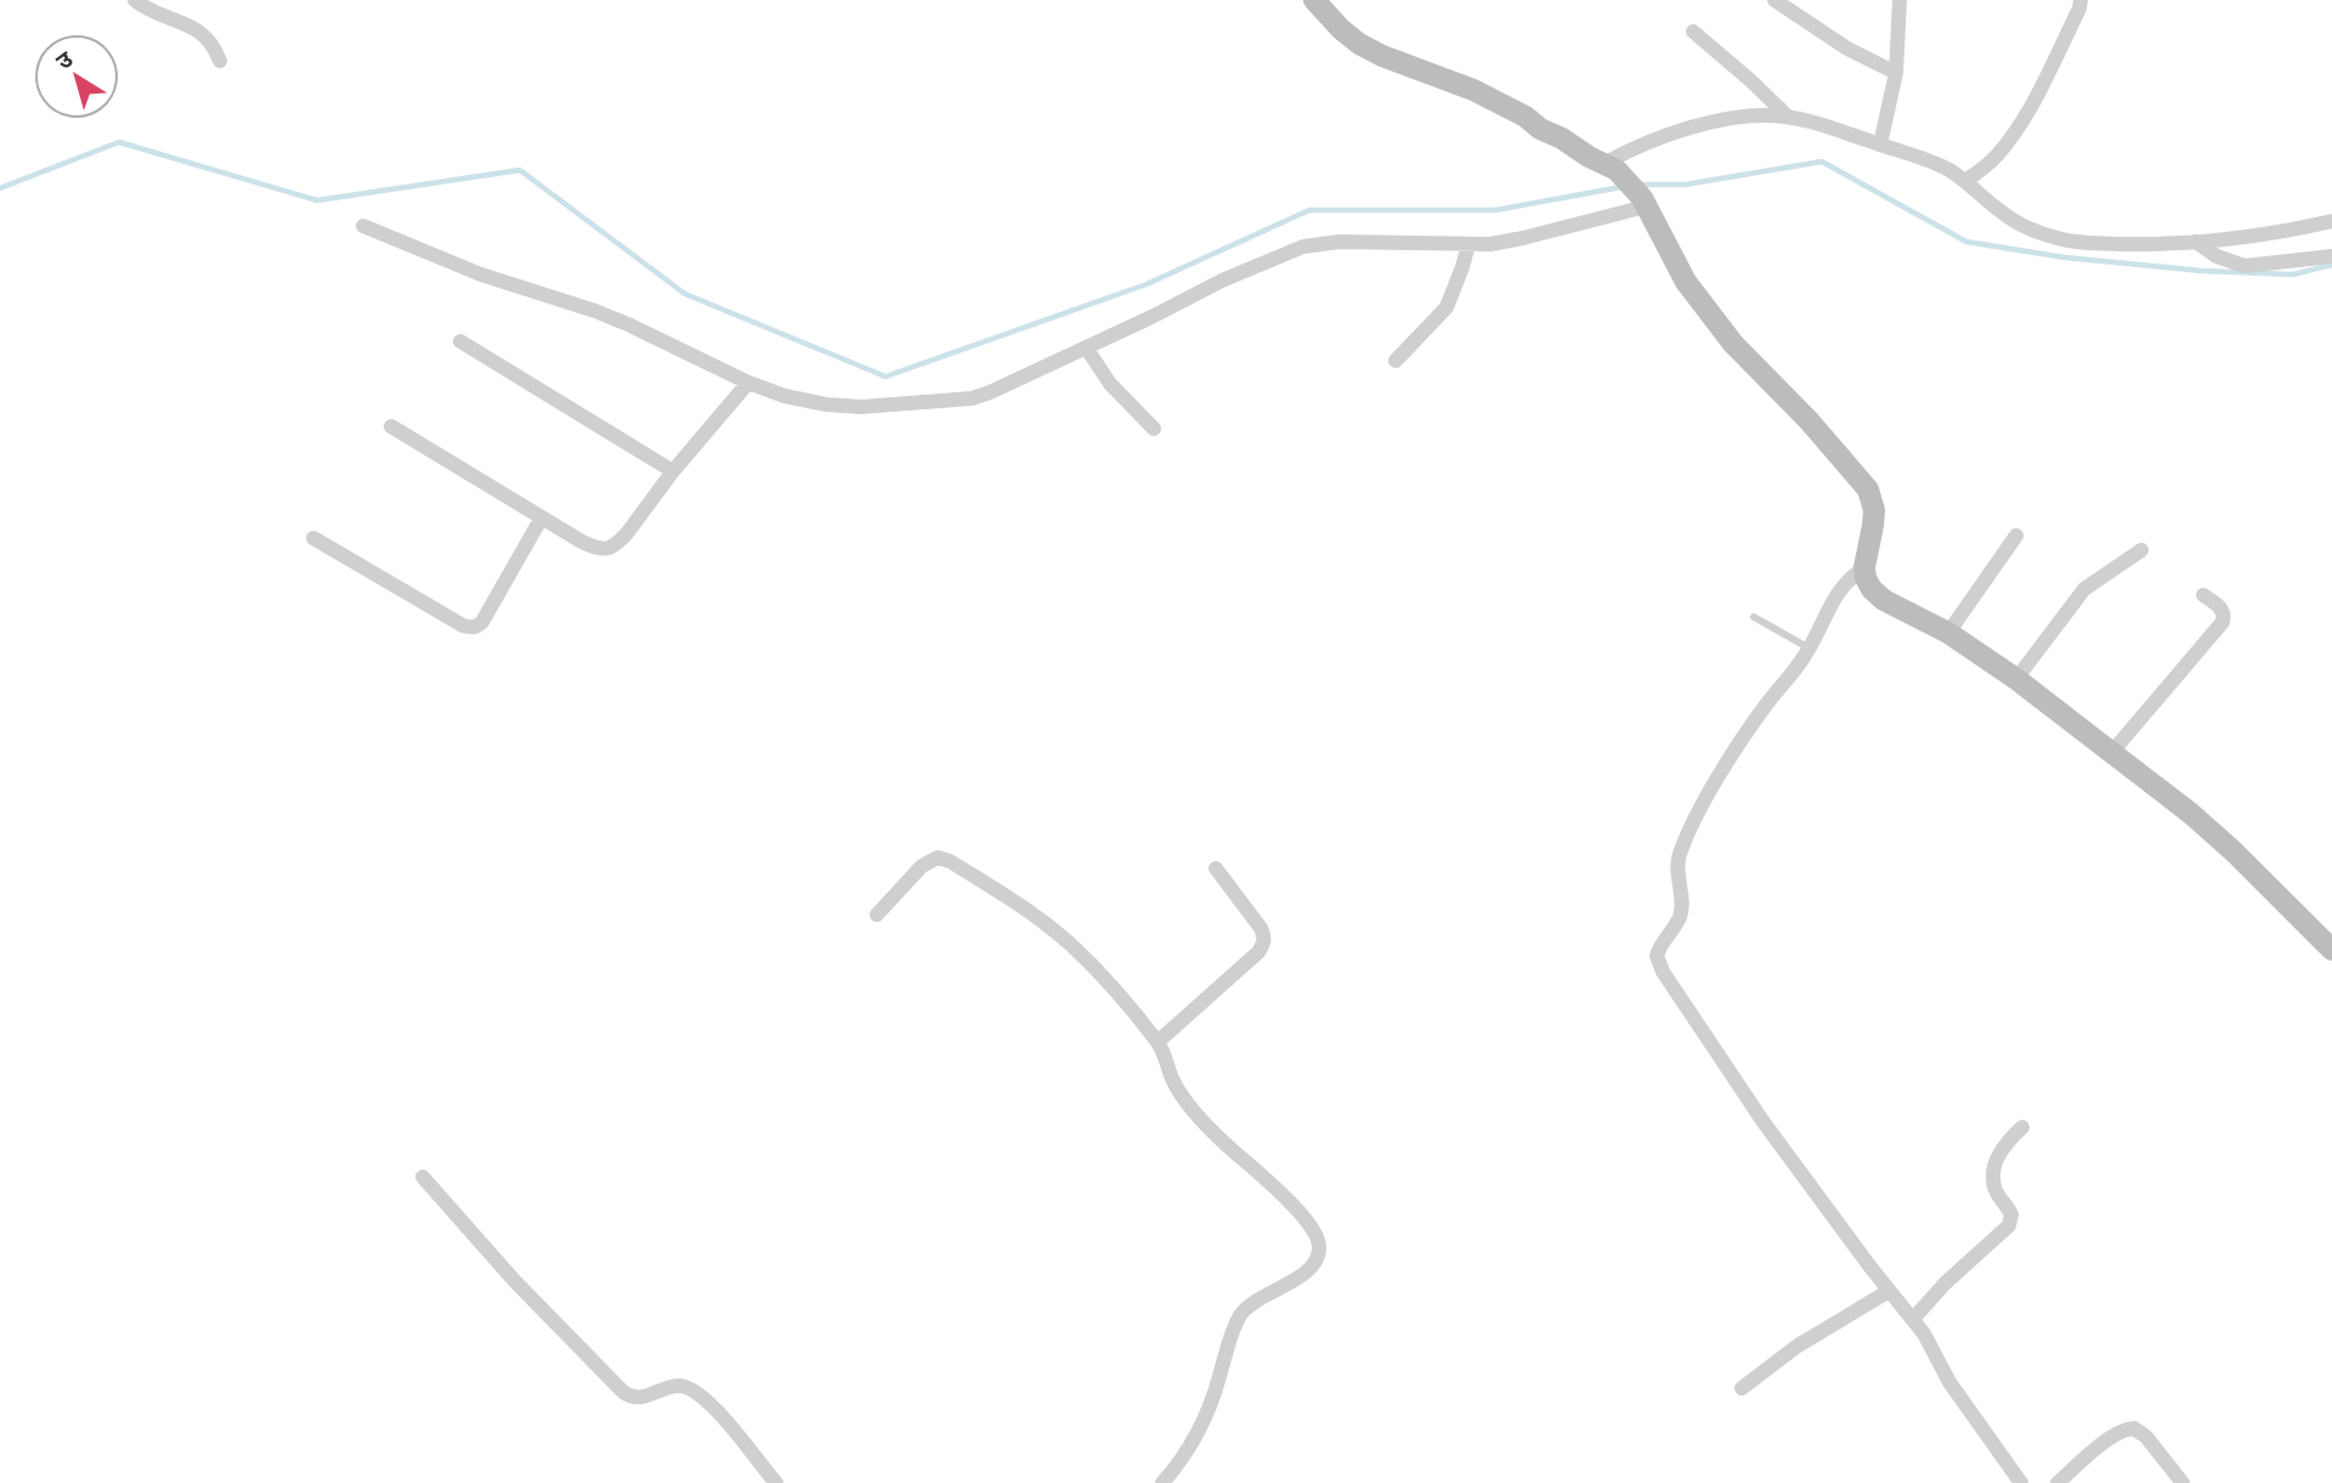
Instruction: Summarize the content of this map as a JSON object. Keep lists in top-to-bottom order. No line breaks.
{"north":"top left"}
